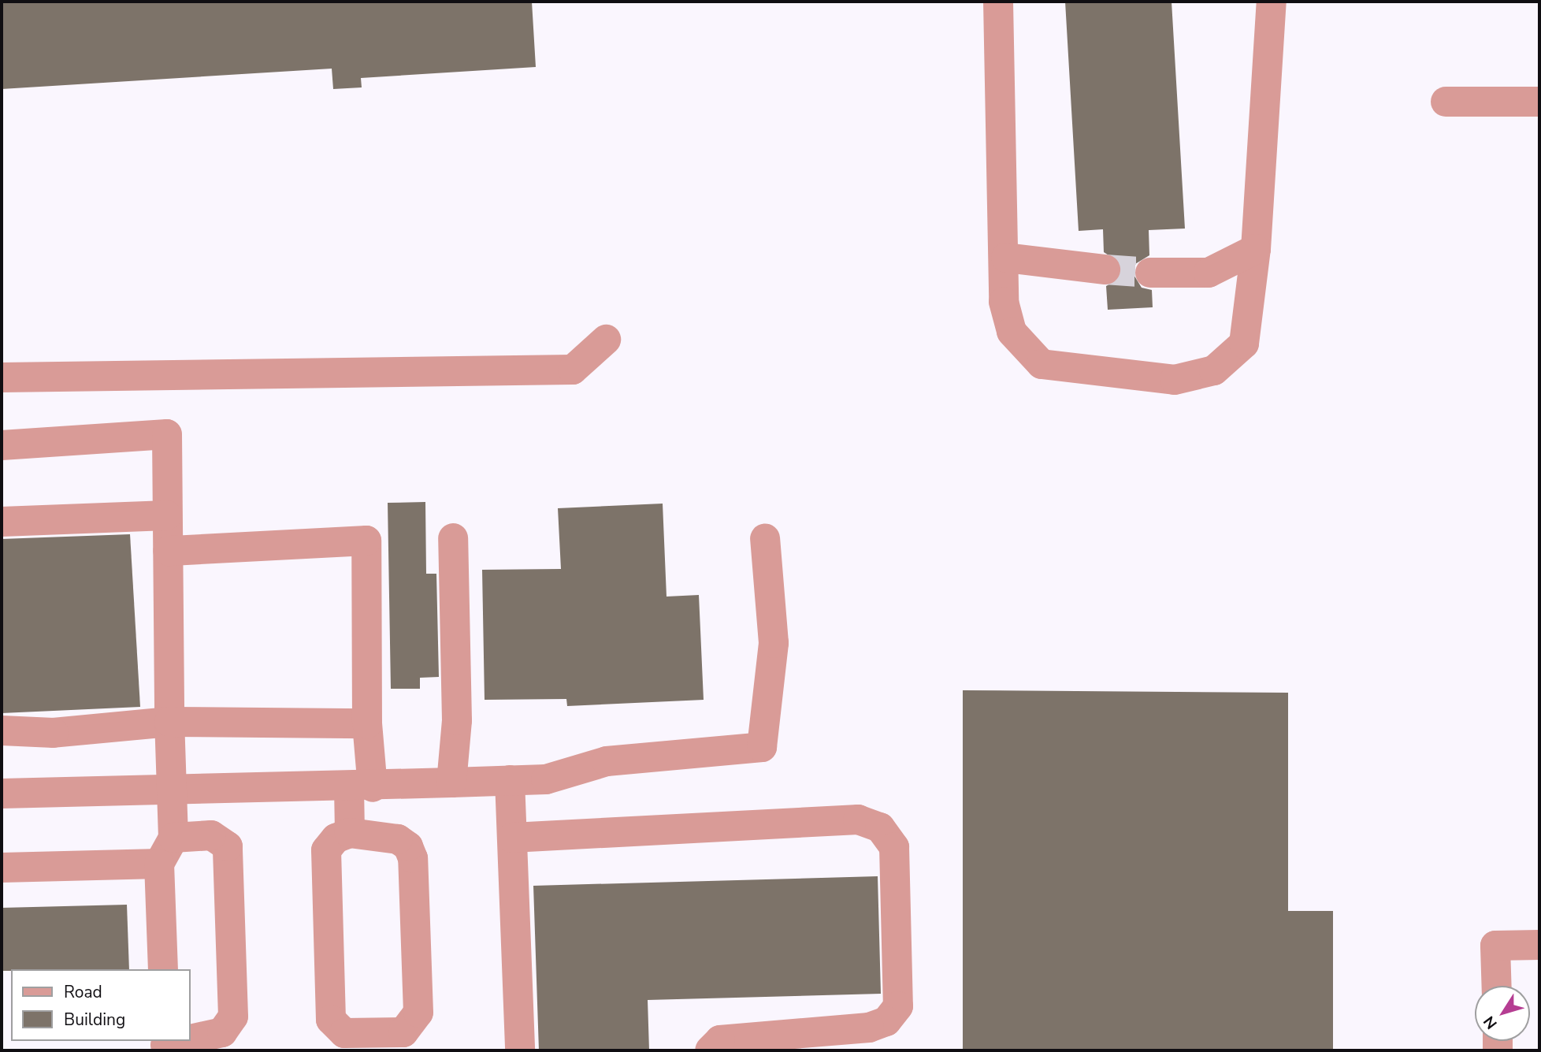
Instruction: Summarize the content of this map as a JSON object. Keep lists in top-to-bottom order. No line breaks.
{"legend":["Road","Building"],"north":"bottom left"}
